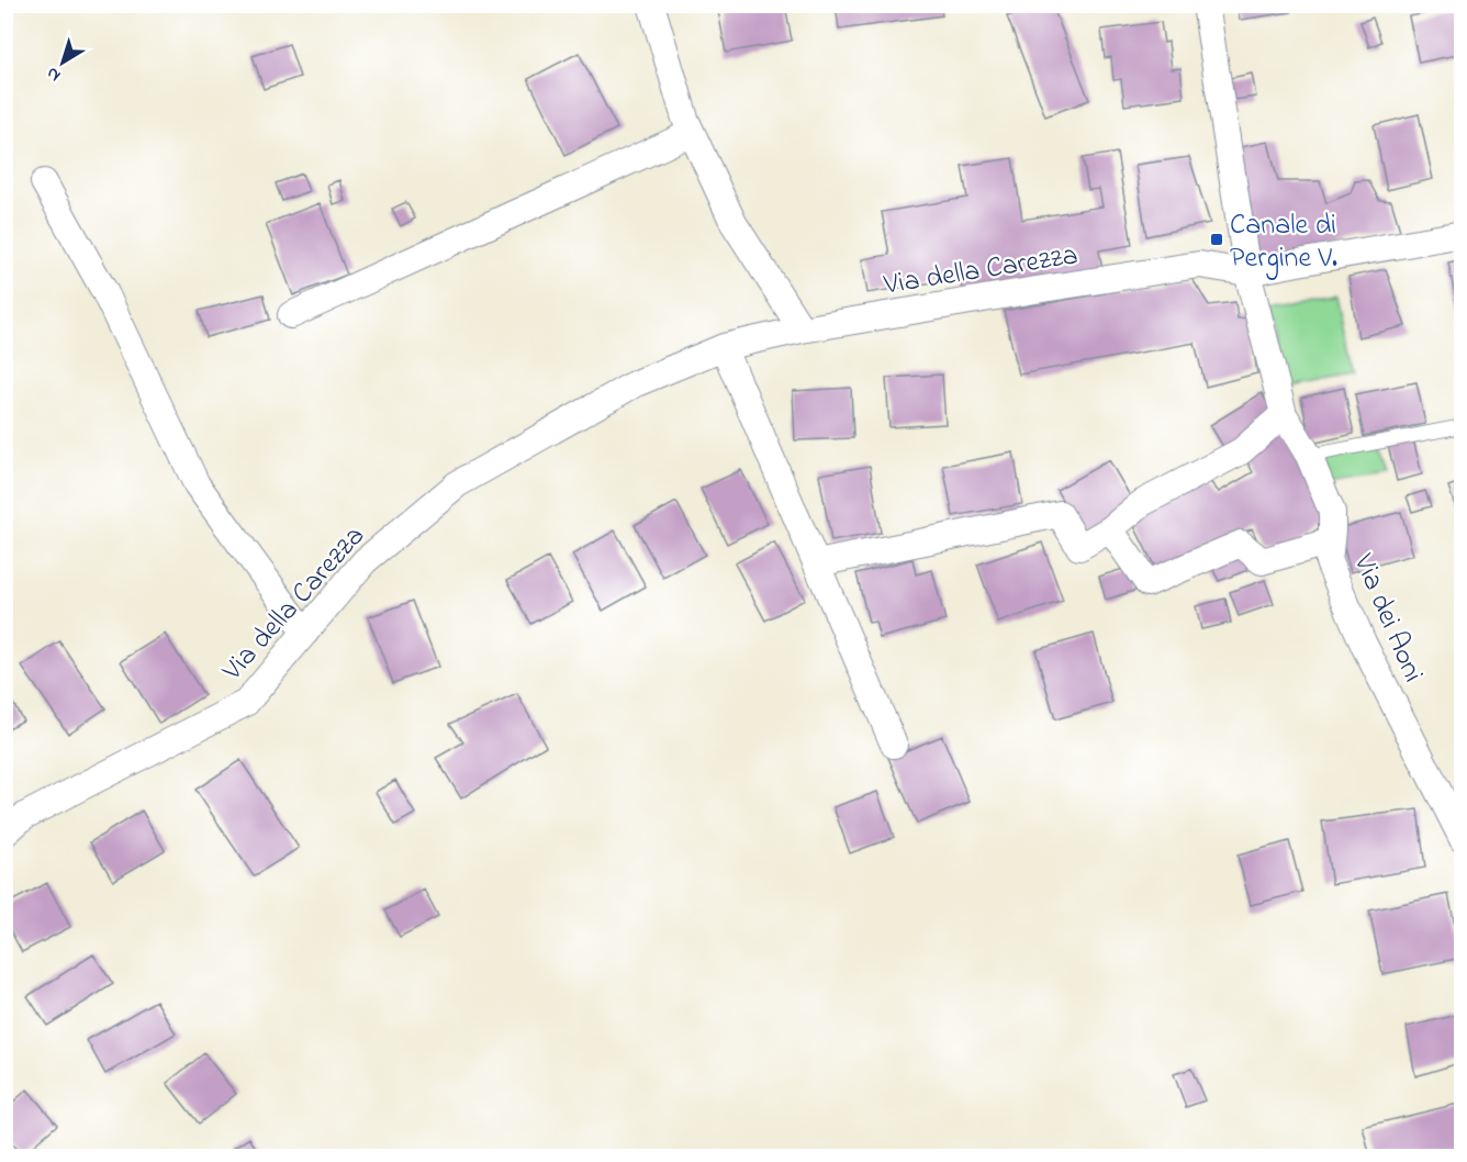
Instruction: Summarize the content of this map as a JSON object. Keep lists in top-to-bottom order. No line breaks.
{"streets":{"street":["Via della Carezza","Via dei Aoni"]},"crossings":[["Via della Carezza","Via dei Aoni"]],"places":{"transit":["Canale di Pergine V."]},"north":"bottom left"}
